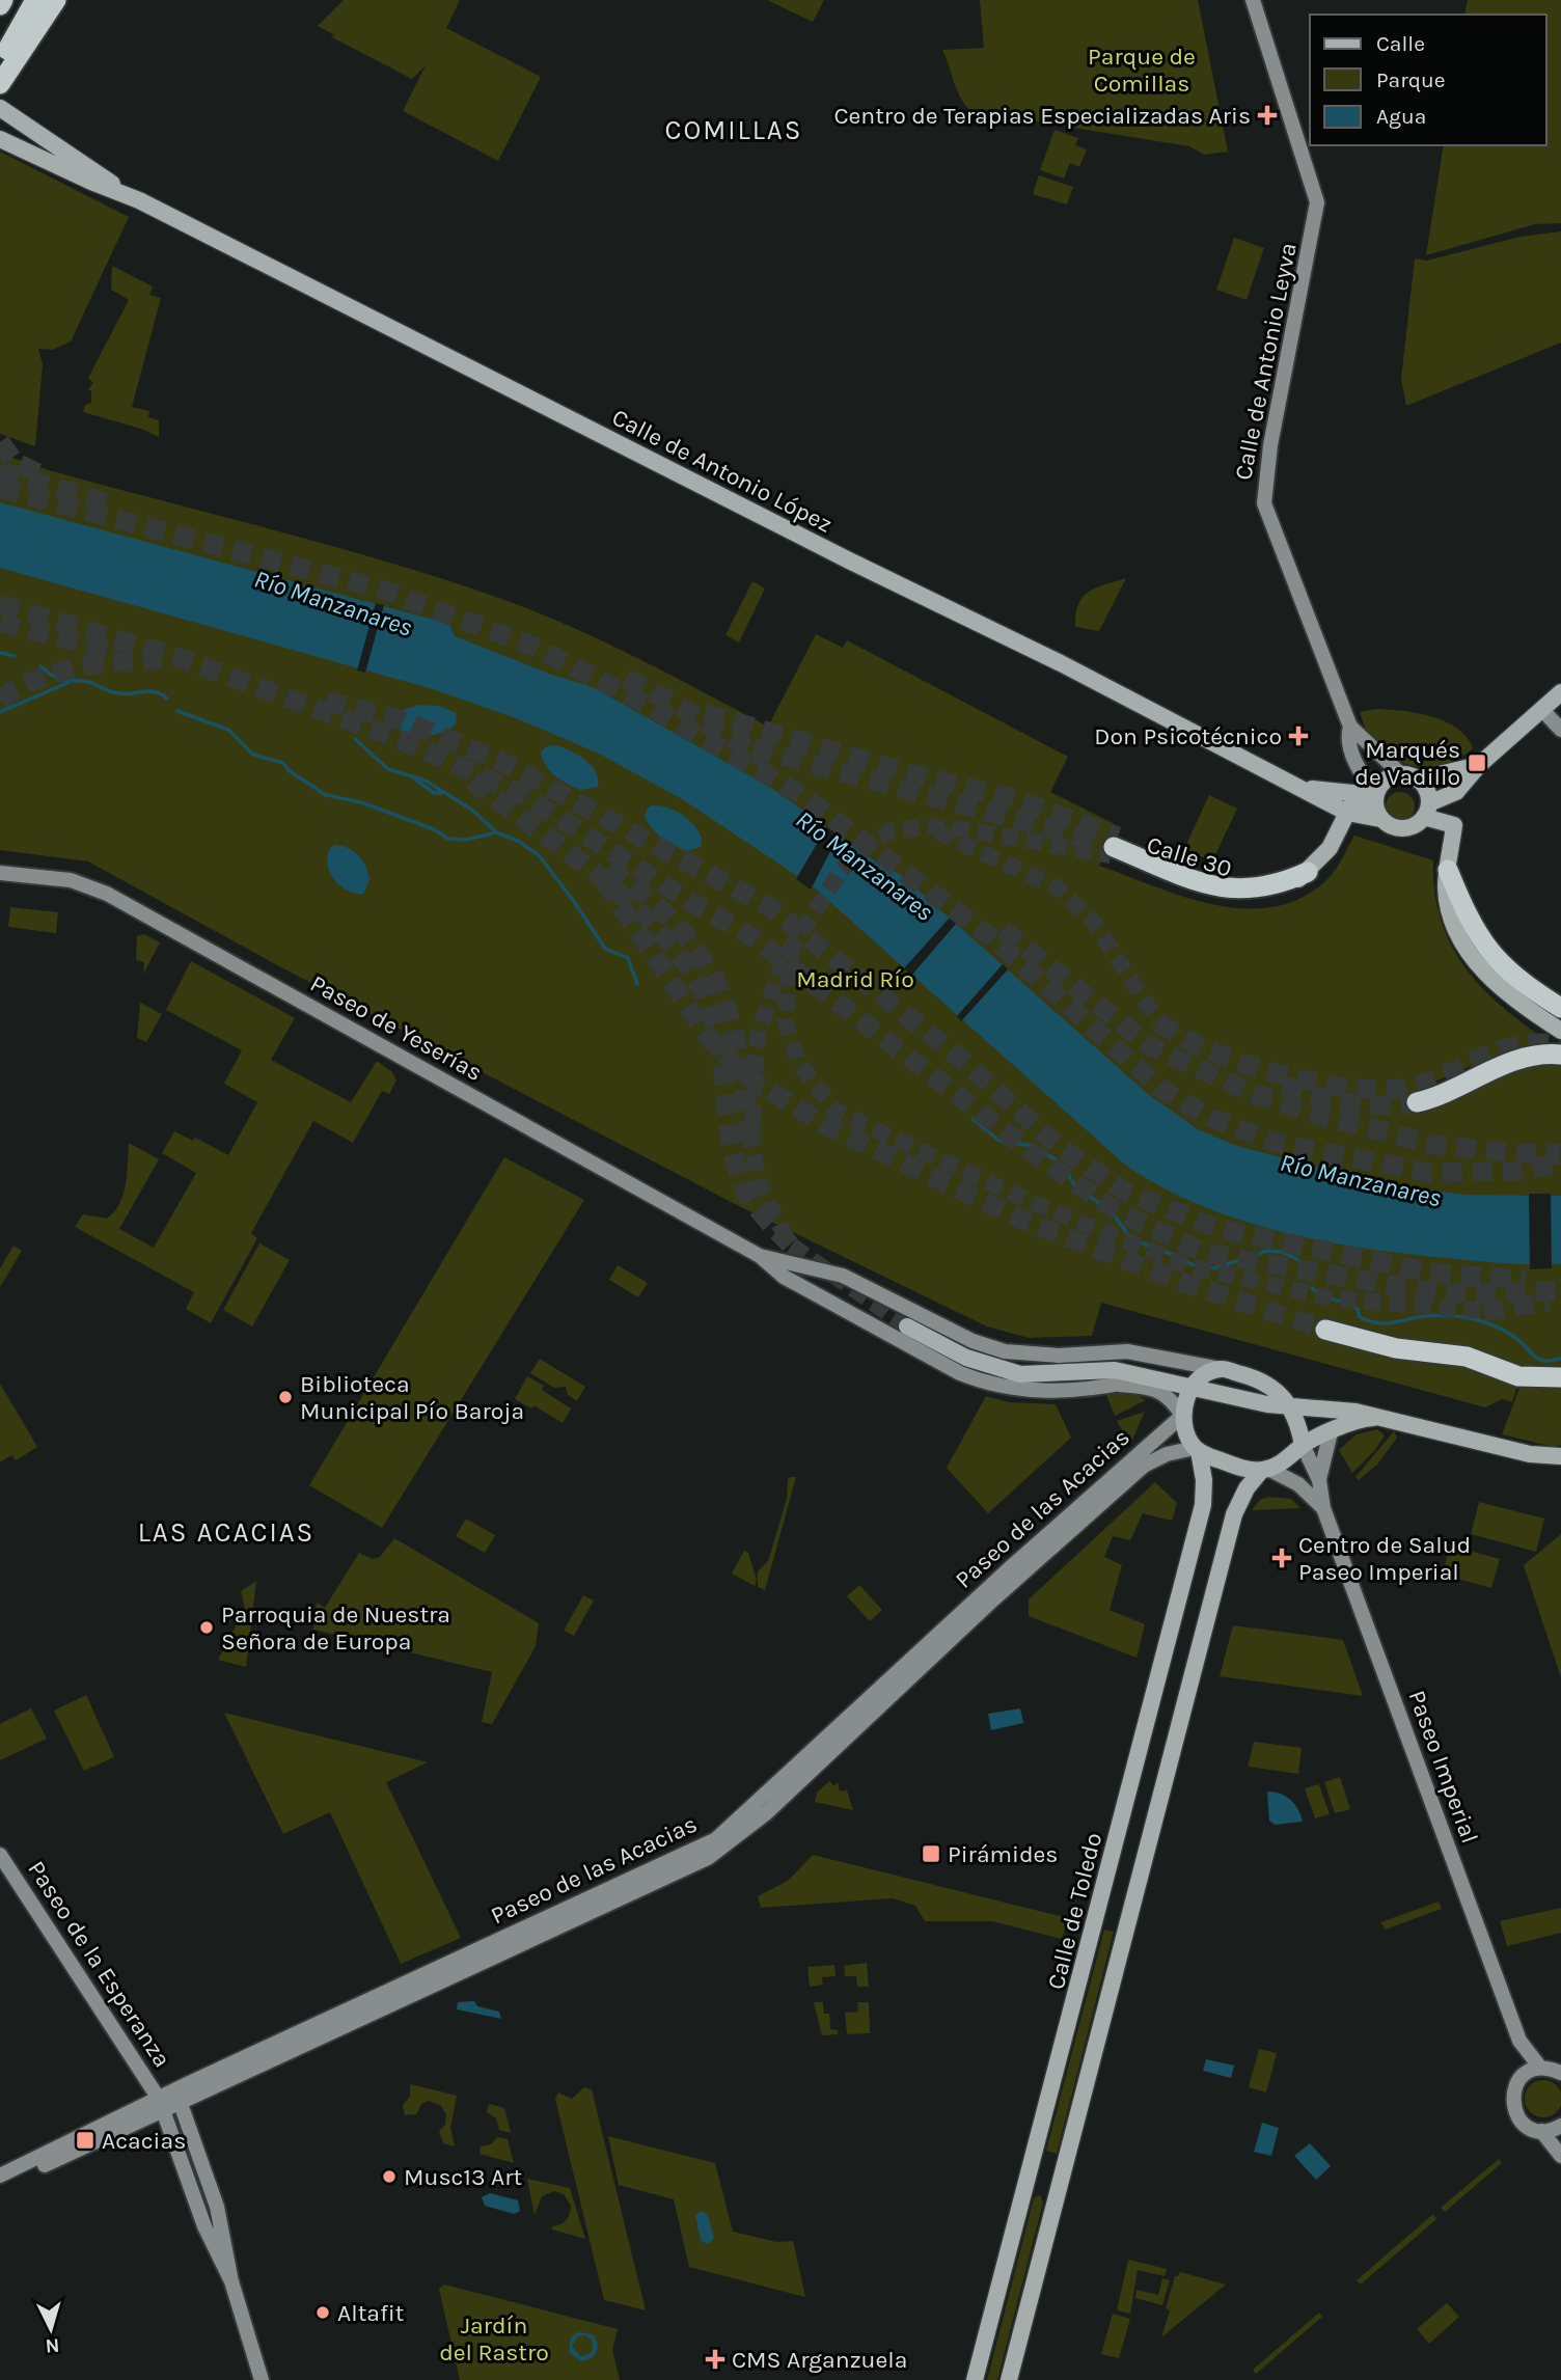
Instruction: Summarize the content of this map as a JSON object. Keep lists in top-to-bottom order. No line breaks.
{"streets":{"main road":["Calle de Antonio Leyva","Calle de Antonio López","Paseo de Yeserías","Paseo de las Acacias","Paseo Imperial","Calle de Toledo","Paseo de la Esperanza"]},"crossings":[["Calle de Antonio Leyva","Calle de Antonio López"],["Paseo de Yeserías","Paseo de las Acacias"],["Paseo de Yeserías","Calle de Toledo"],["Paseo de las Acacias","Calle de Toledo"],["Paseo de las Acacias","Paseo de la Esperanza"]],"districts":["COMILLAS","LAS ACACIAS"],"water":["Río Manzanares"],"parks":["Parque de Comillas","Madrid Río","Jardín del Rastro"],"places":{"health":["Centro de Terapias Especializadas Aris","Don Psicotécnico","Centro de Salud Paseo Imperial","CMS Arganzuela"],"transit":["Marqués de Vadillo","Pirámides","Acacias"],"other":["Biblioteca Municipal Pío Baroja","Parroquia de Nuestra Señora de Europa","Musc13 Art","Altafit"]},"legend":["Calle","Parque","Agua"],"north":"bottom"}
